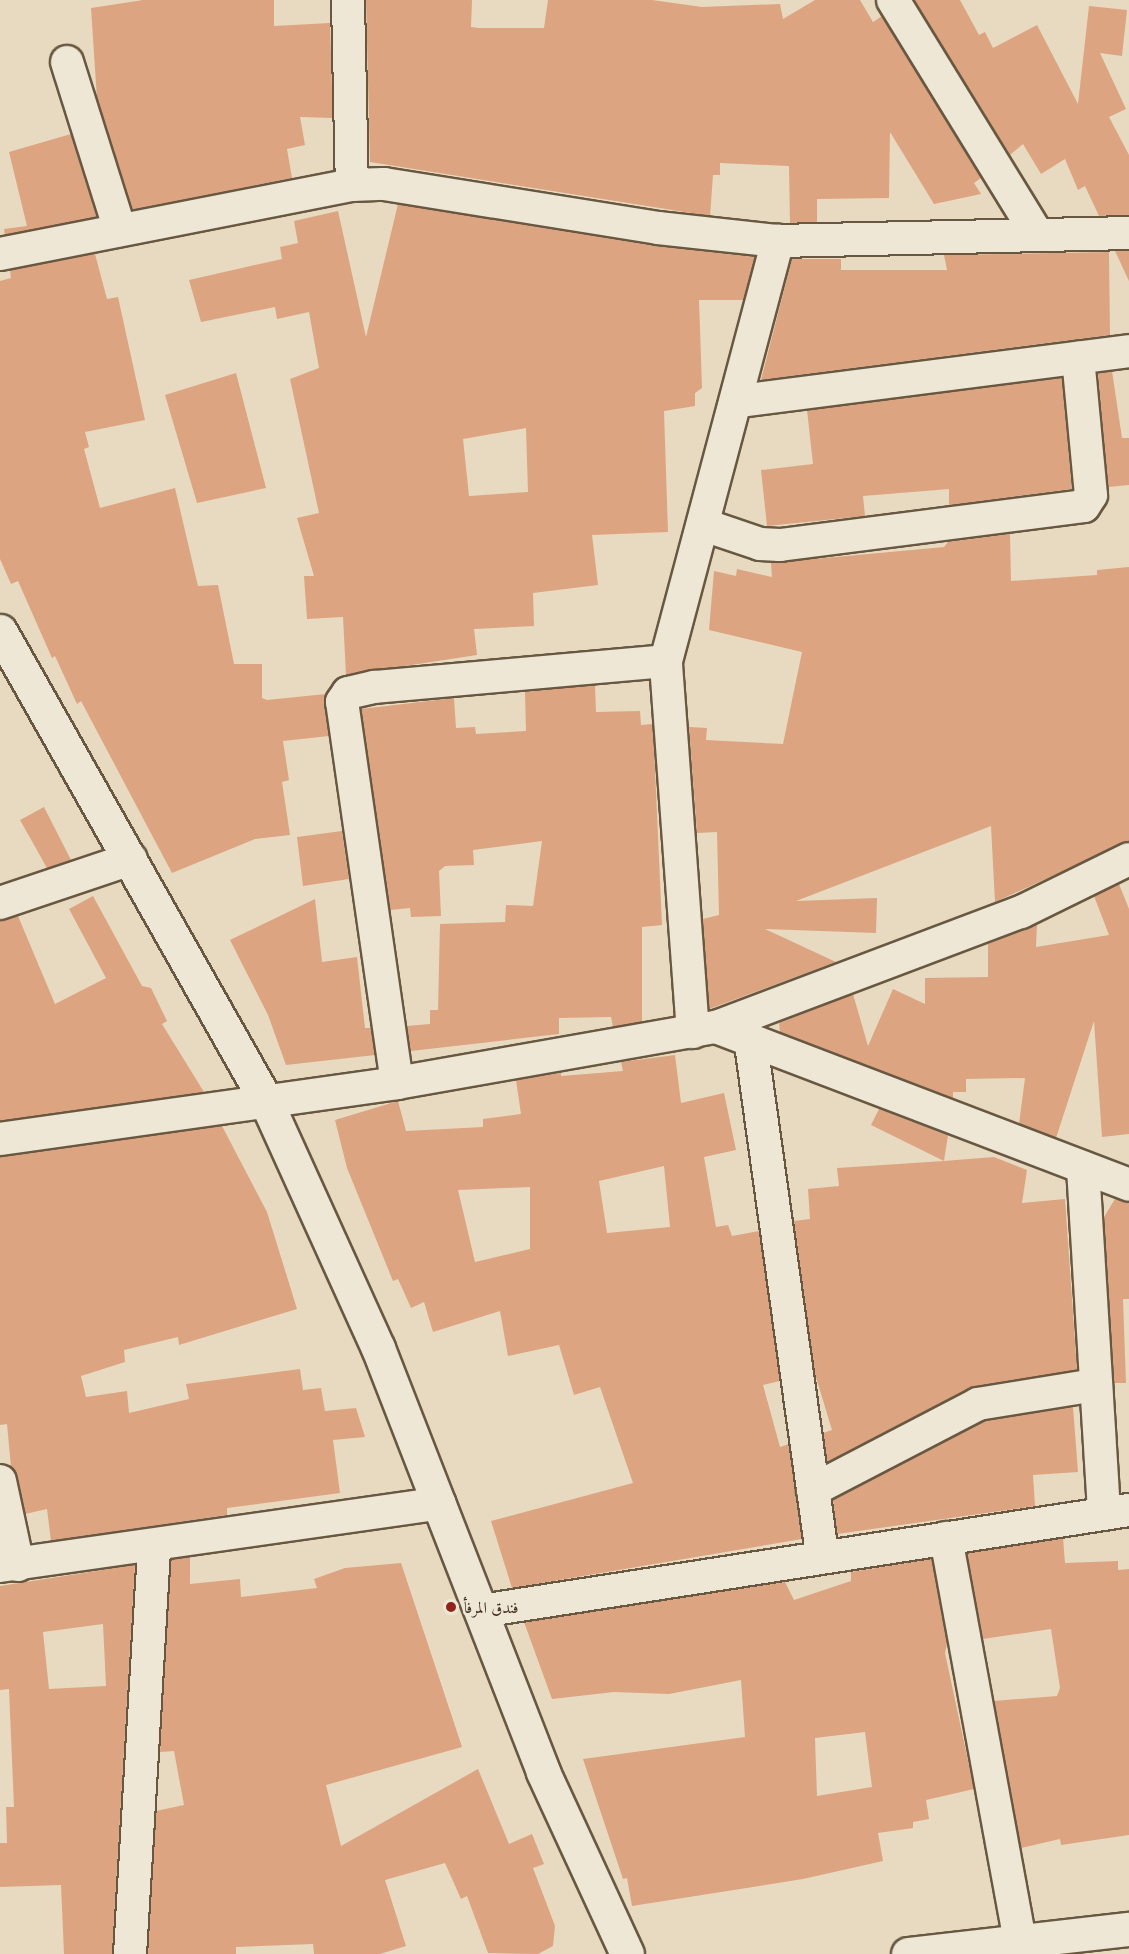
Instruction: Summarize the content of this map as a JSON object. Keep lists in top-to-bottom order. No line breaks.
{"places":["فندق المرفأ"]}
